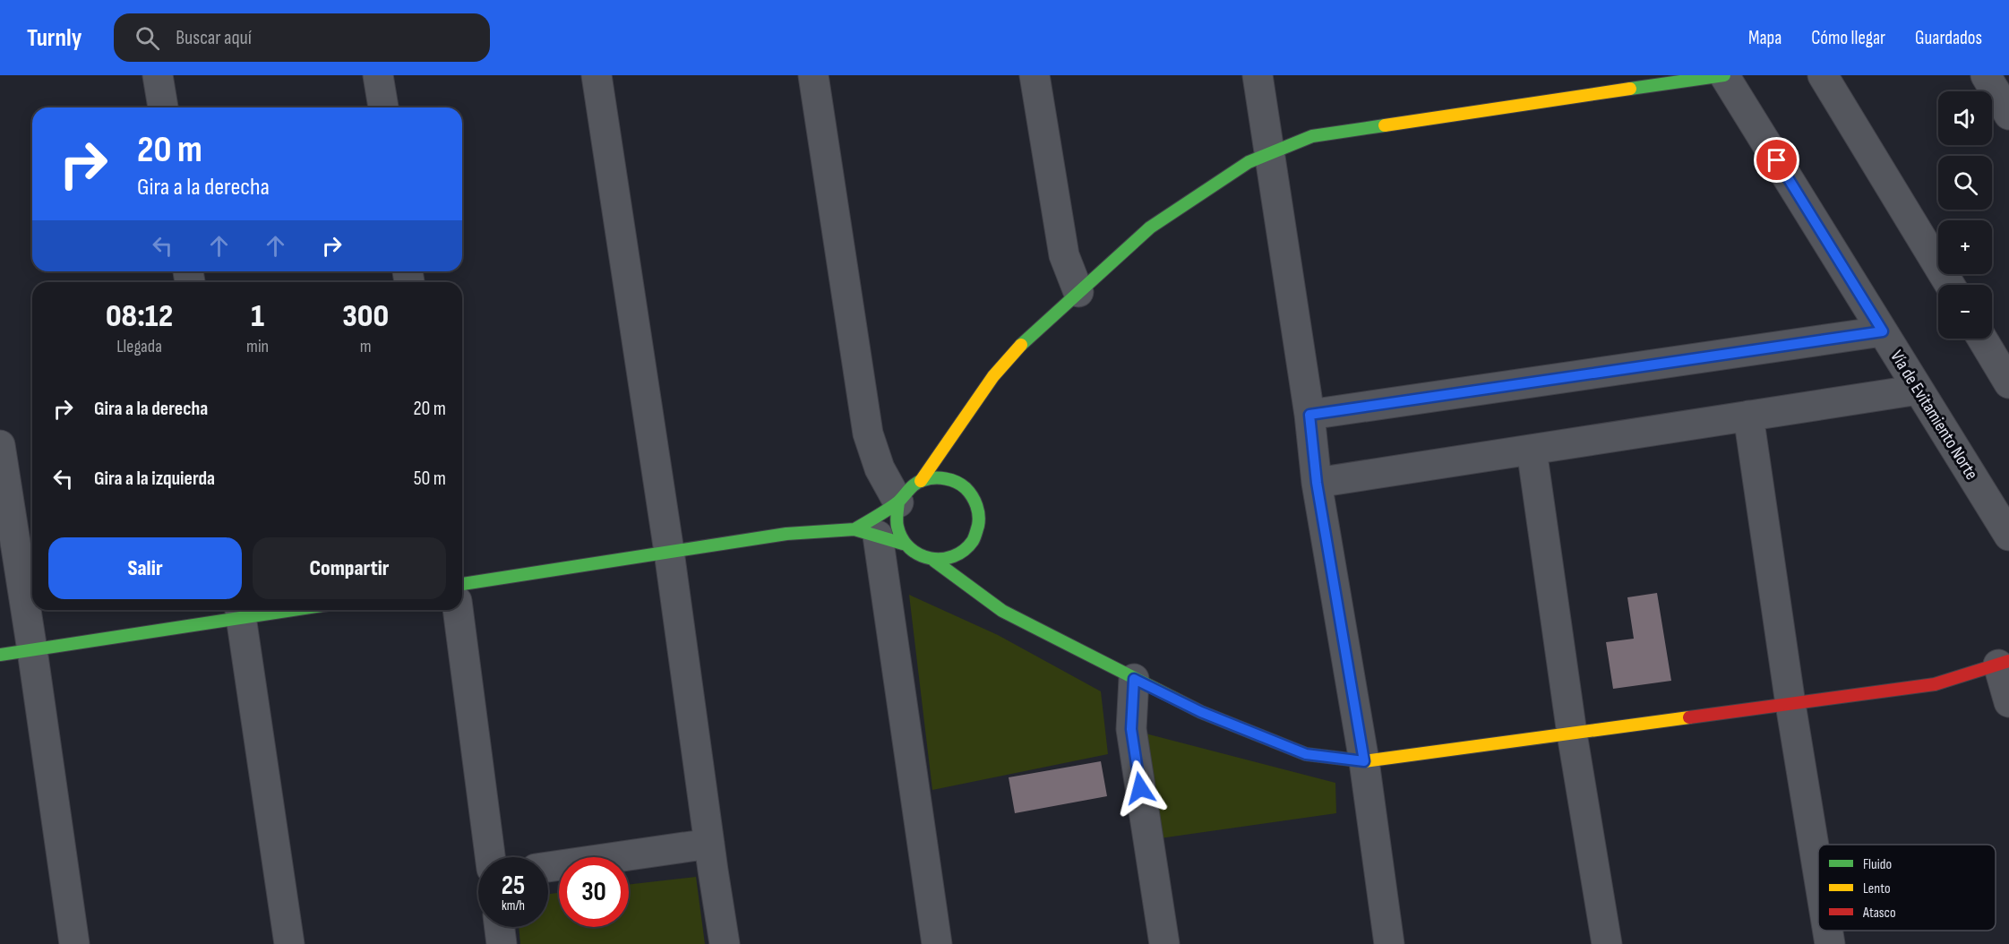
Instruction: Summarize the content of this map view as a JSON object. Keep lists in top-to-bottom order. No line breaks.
{"streets":{"street":["Vía de Evitamiento Norte"]},"legend":["Fluido","Lento","Atasco"],"page":{"header":"Turnly","search":"Buscar aquí","nav":["Mapa","Cómo llegar","Guardados"],"map_buttons":["+","−"],"turn":["20 m","Gira a la derecha"],"eta":["08:12","Llegada","1","min","300","m"],"list":[{"name":"Gira a la derecha","value":"20 m"},{"name":"Gira a la izquierda","value":"50 m"}],"buttons":["Salir","Compartir"],"speed":"25 km/h","limit":"30"}}
